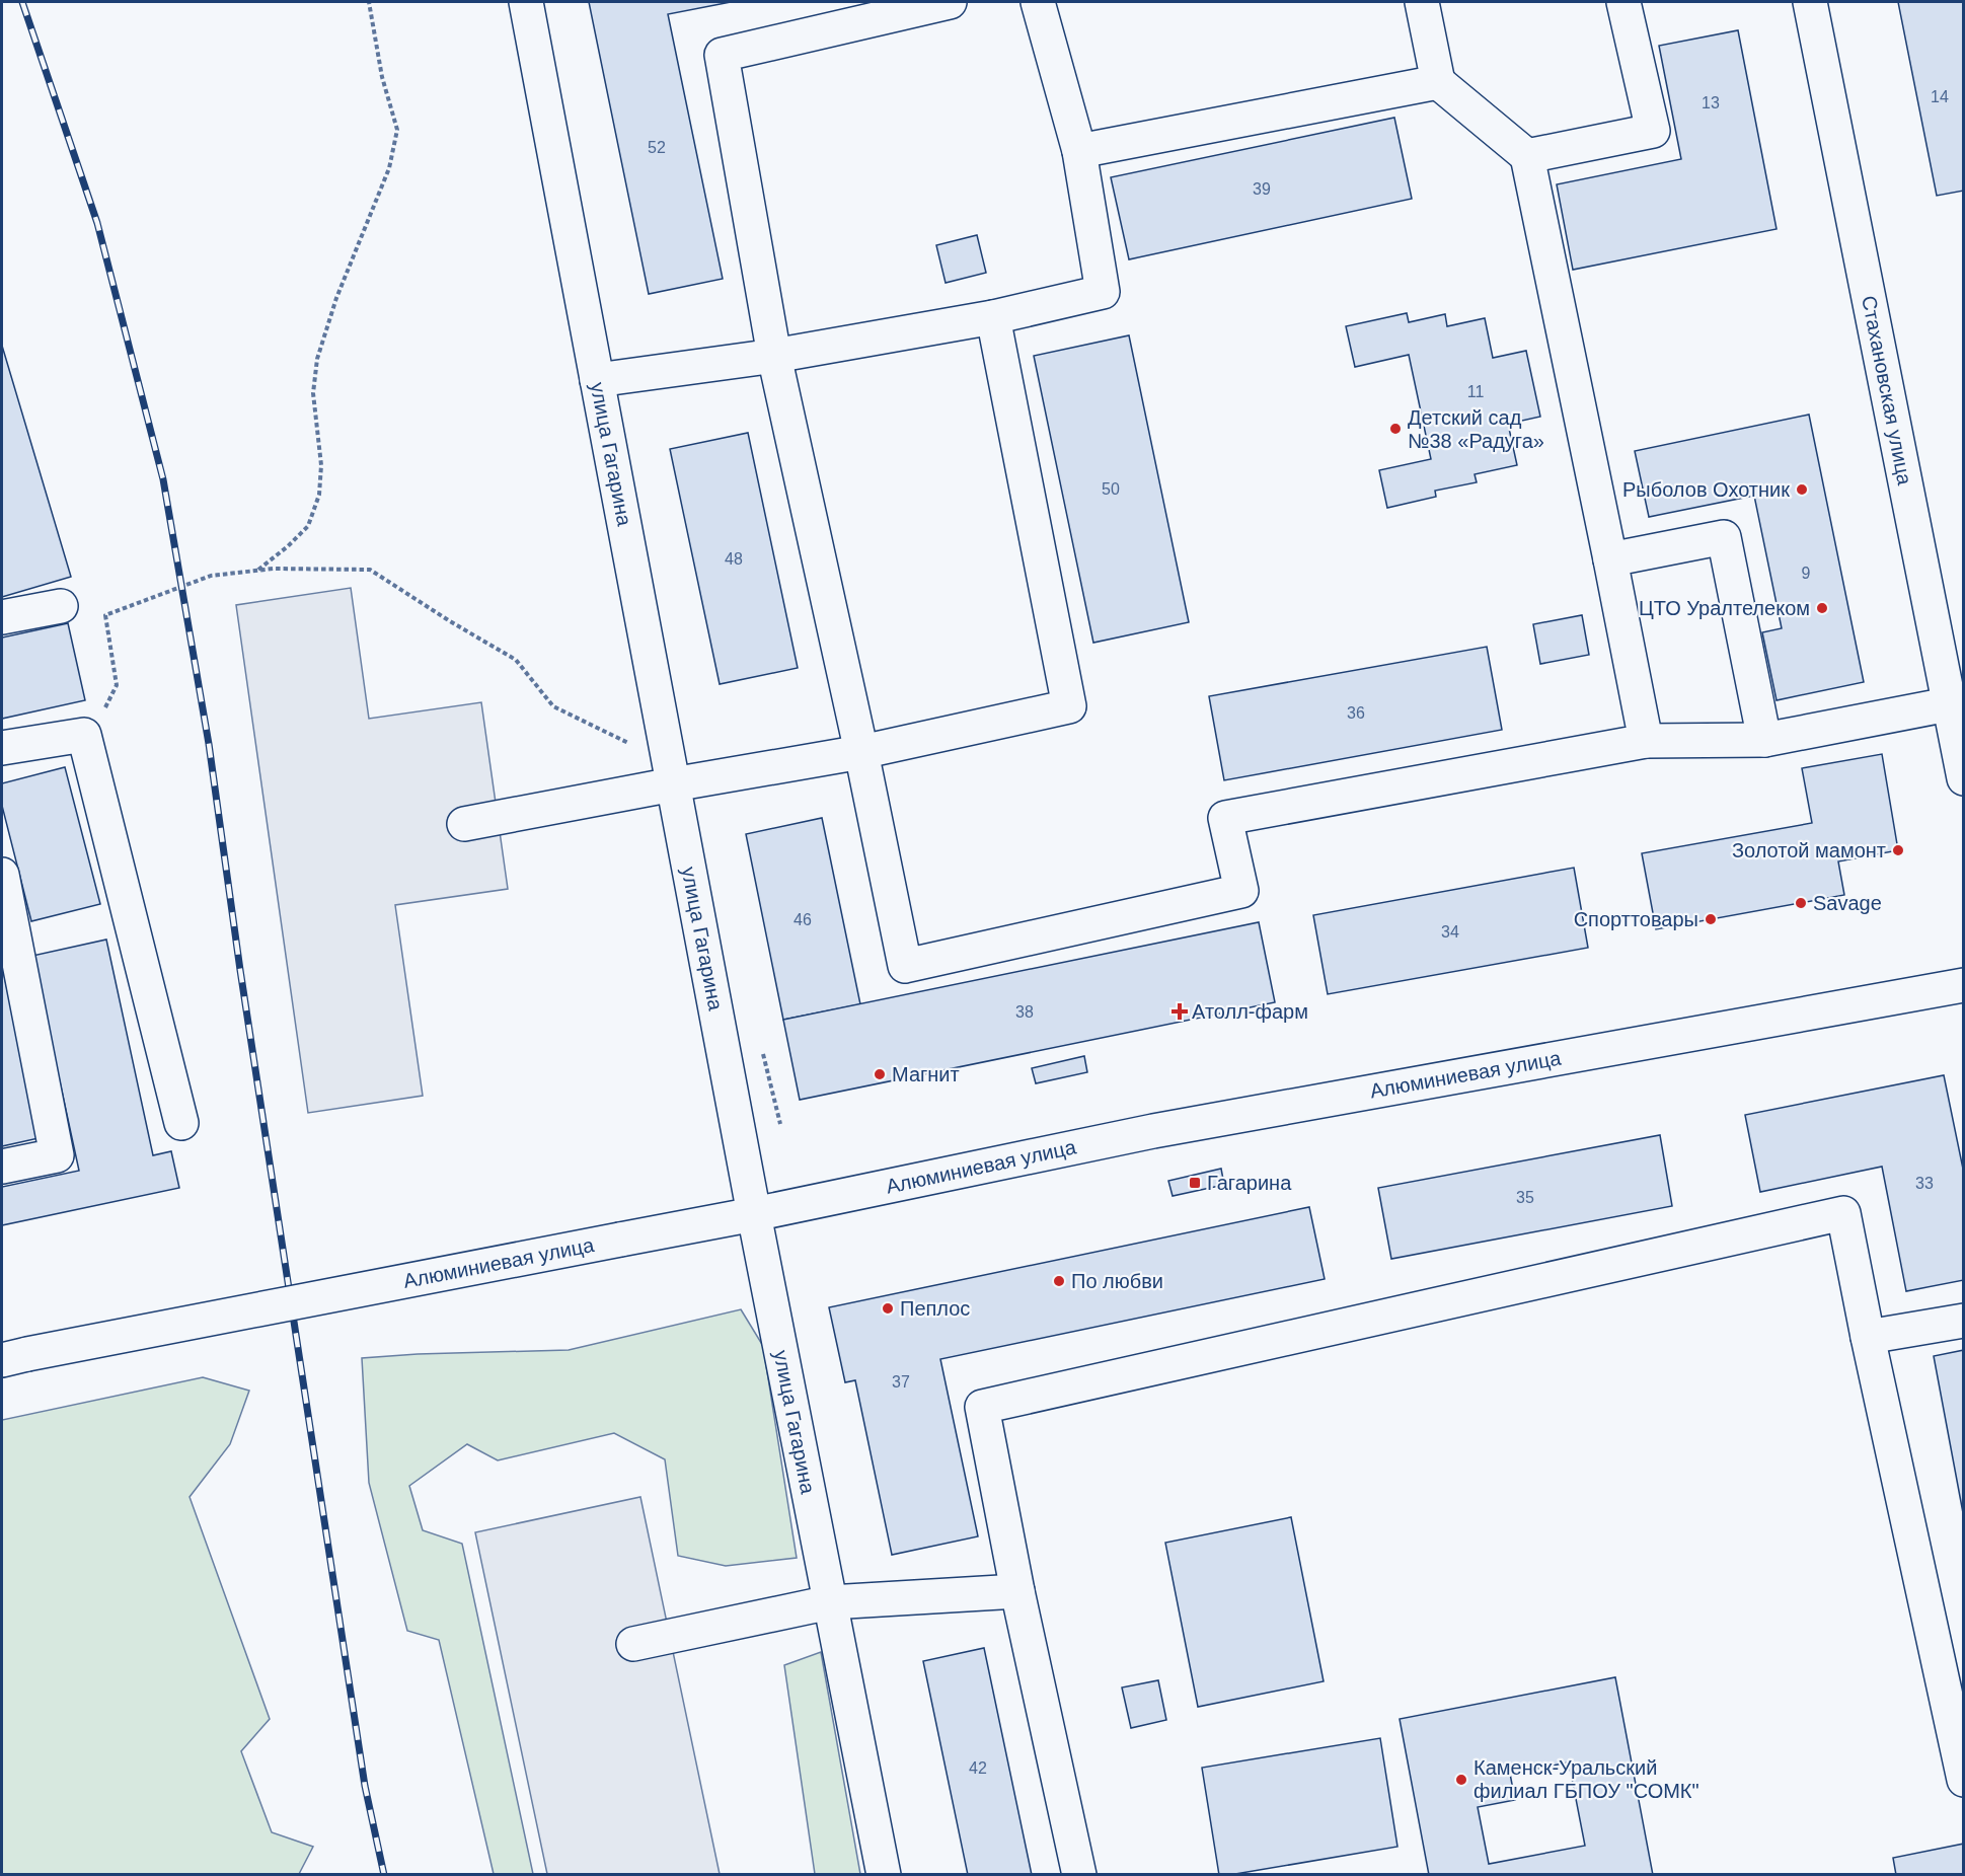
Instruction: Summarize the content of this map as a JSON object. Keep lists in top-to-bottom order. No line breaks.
{"streets":{"street":["Стахановская улица","улица Гагарина","Алюминиевая улица"]},"crossings":[["улица Гагарина","Алюминиевая улица"]],"places":{"other":["Детский сад №38 «Радуга»","Рыболов Охотник","ЦТО Уралтелеком","Золотой мамонт","Savage","Спорттовары","Магнит","По любви","Пеплос","Каменск-Уральский филиал ГБПОУ \"СОМК\""],"health":["Атолл-фарм"],"transit":["Гагарина"]},"house_numbers":["14","13","52","39","11","50","48","9","36","46","34","38","33","35","37","42"]}
